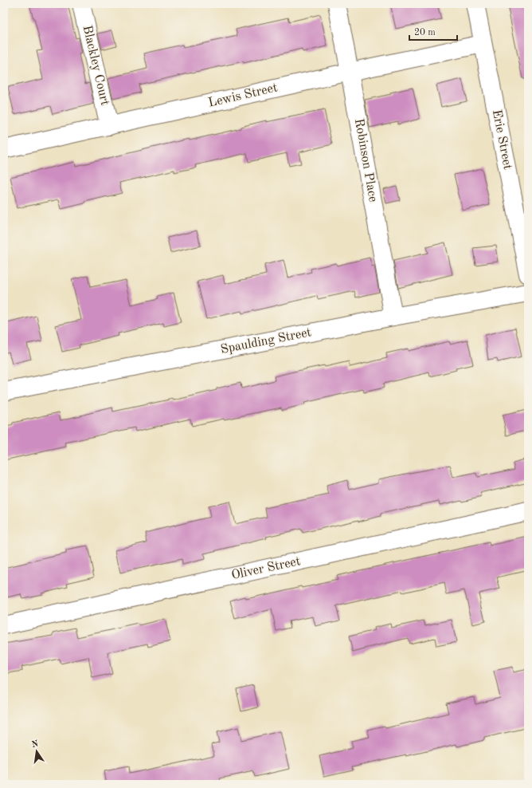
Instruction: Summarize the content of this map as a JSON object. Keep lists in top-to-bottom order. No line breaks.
{"streets":{"street":["Blackley Court","Lewis Street","Erie Street","Robinson Place","Spaulding Street","Oliver Street"]},"crossings":[["Blackley Court","Lewis Street"],["Lewis Street","Erie Street"],["Lewis Street","Robinson Place"],["Robinson Place","Spaulding Street"]],"scale_bar":"20 m","north":"top"}
